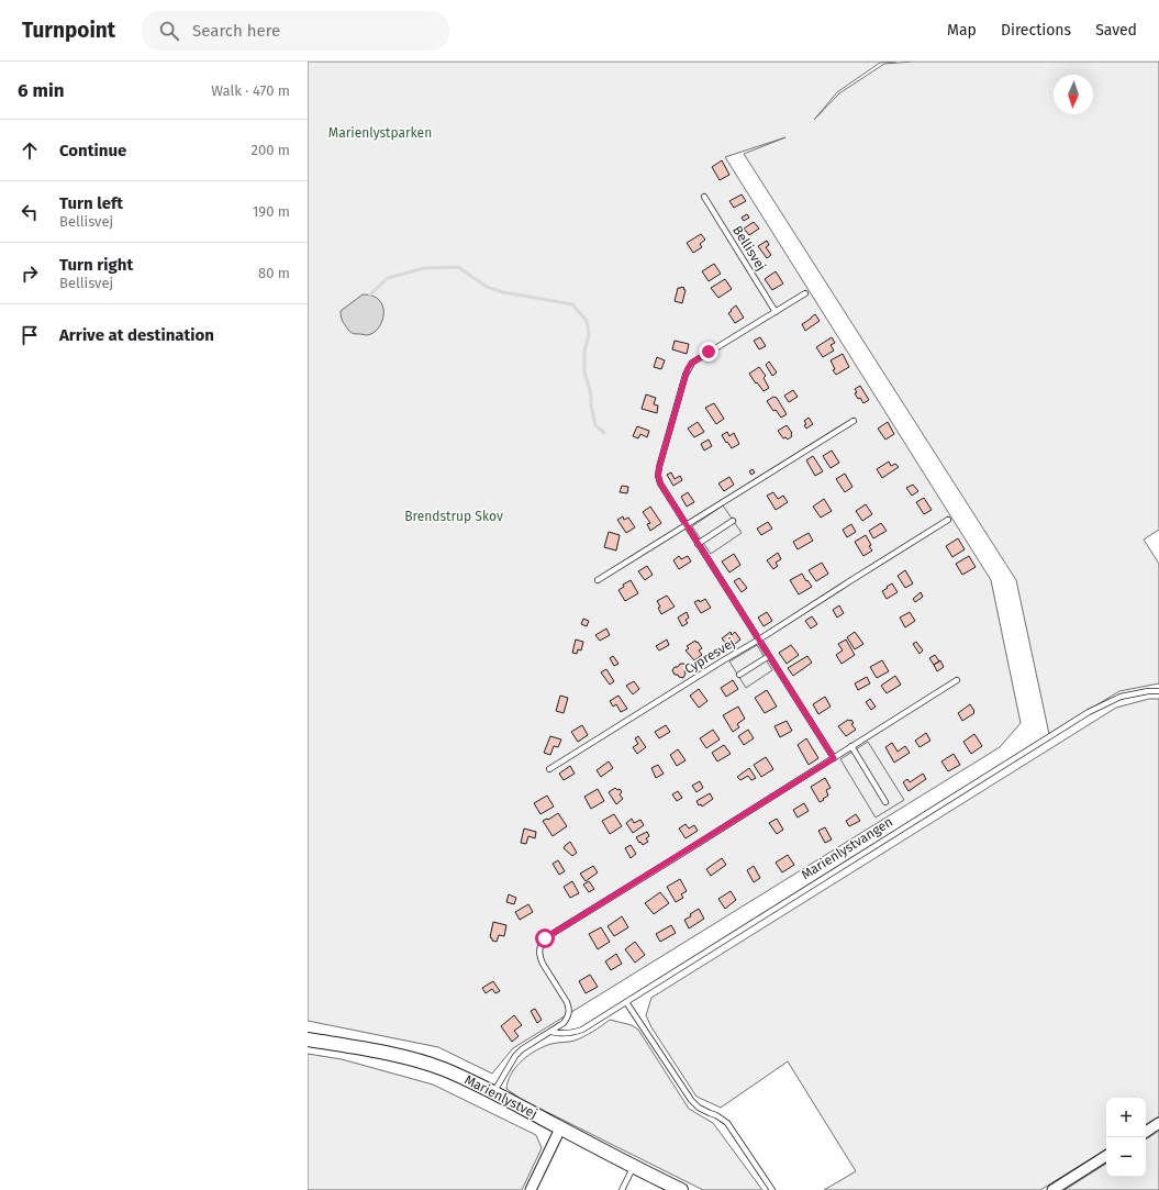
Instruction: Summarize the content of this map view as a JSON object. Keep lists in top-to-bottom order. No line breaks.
{"streets":{"street":["Marienlystvej"],"lane":["Bellisvej","Cypresvej","Marienlystvangen"]},"parks":["Marienlystparken","Brendstrup Skov"],"north":"bottom","page":{"header":"Turnpoint","search":"Search here","nav":["Map","Directions","Saved"],"heading":["6 min","Walk · 470 m"],"list":[["Continue","200 m"],["Turn left","Bellisvej","190 m"],["Turn right","Bellisvej","80 m"],"Arrive at destination"],"map_buttons":["+","−"]}}
